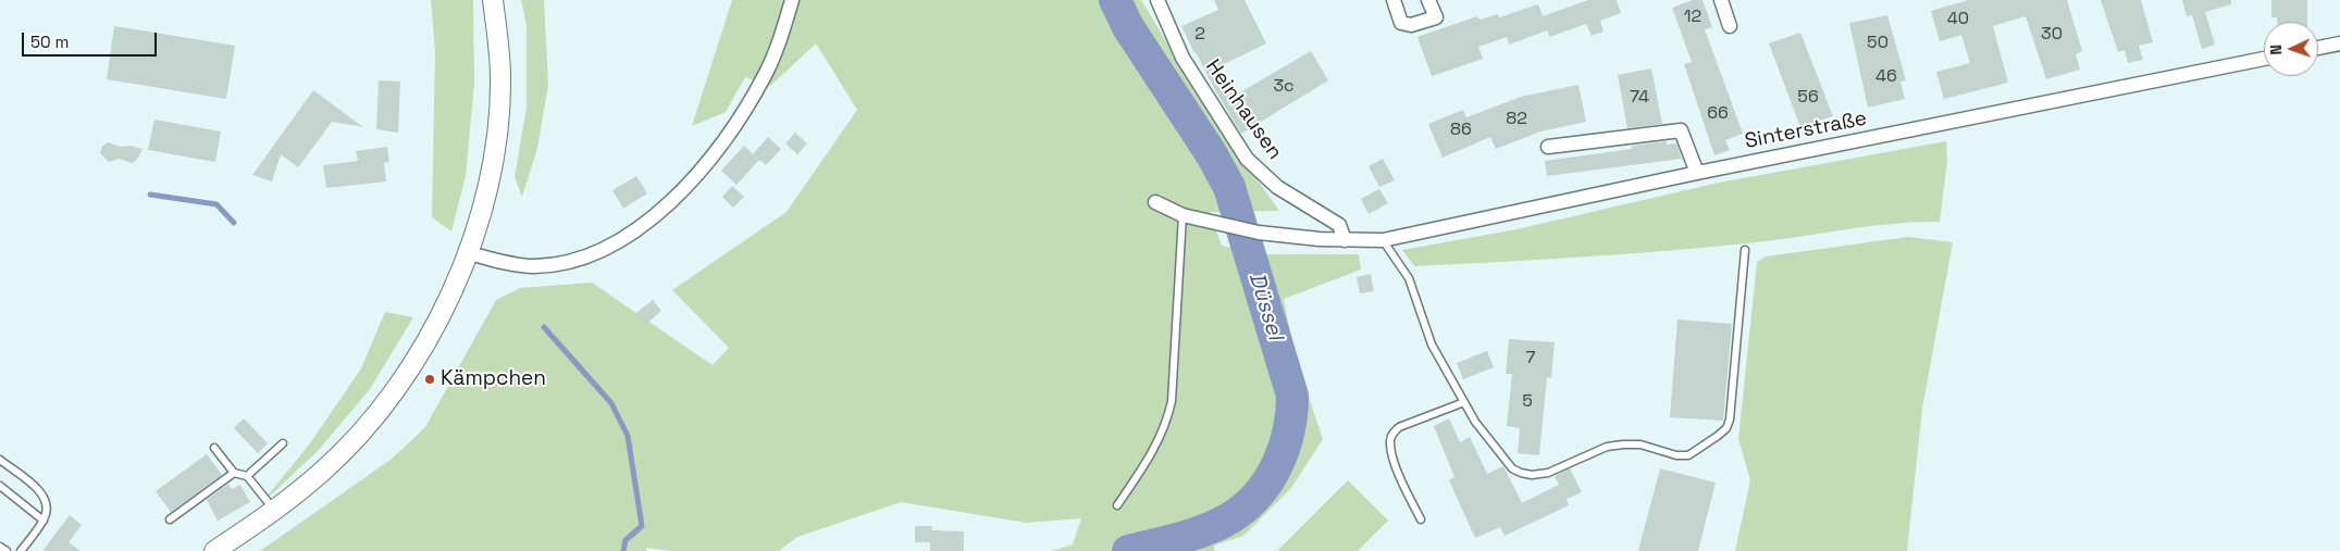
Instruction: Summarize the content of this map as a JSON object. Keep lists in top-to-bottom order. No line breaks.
{"streets":{"street":["Heinhausen","Sinterstraße"]},"crossings":[["Heinhausen","Sinterstraße"]],"water":["Düssel"],"places":["Kämpchen"],"house_numbers":["12","40","2","30","50","46","3c","74","56","66","82","86","7","5"],"scale_bar":"50 m","north":"left"}
